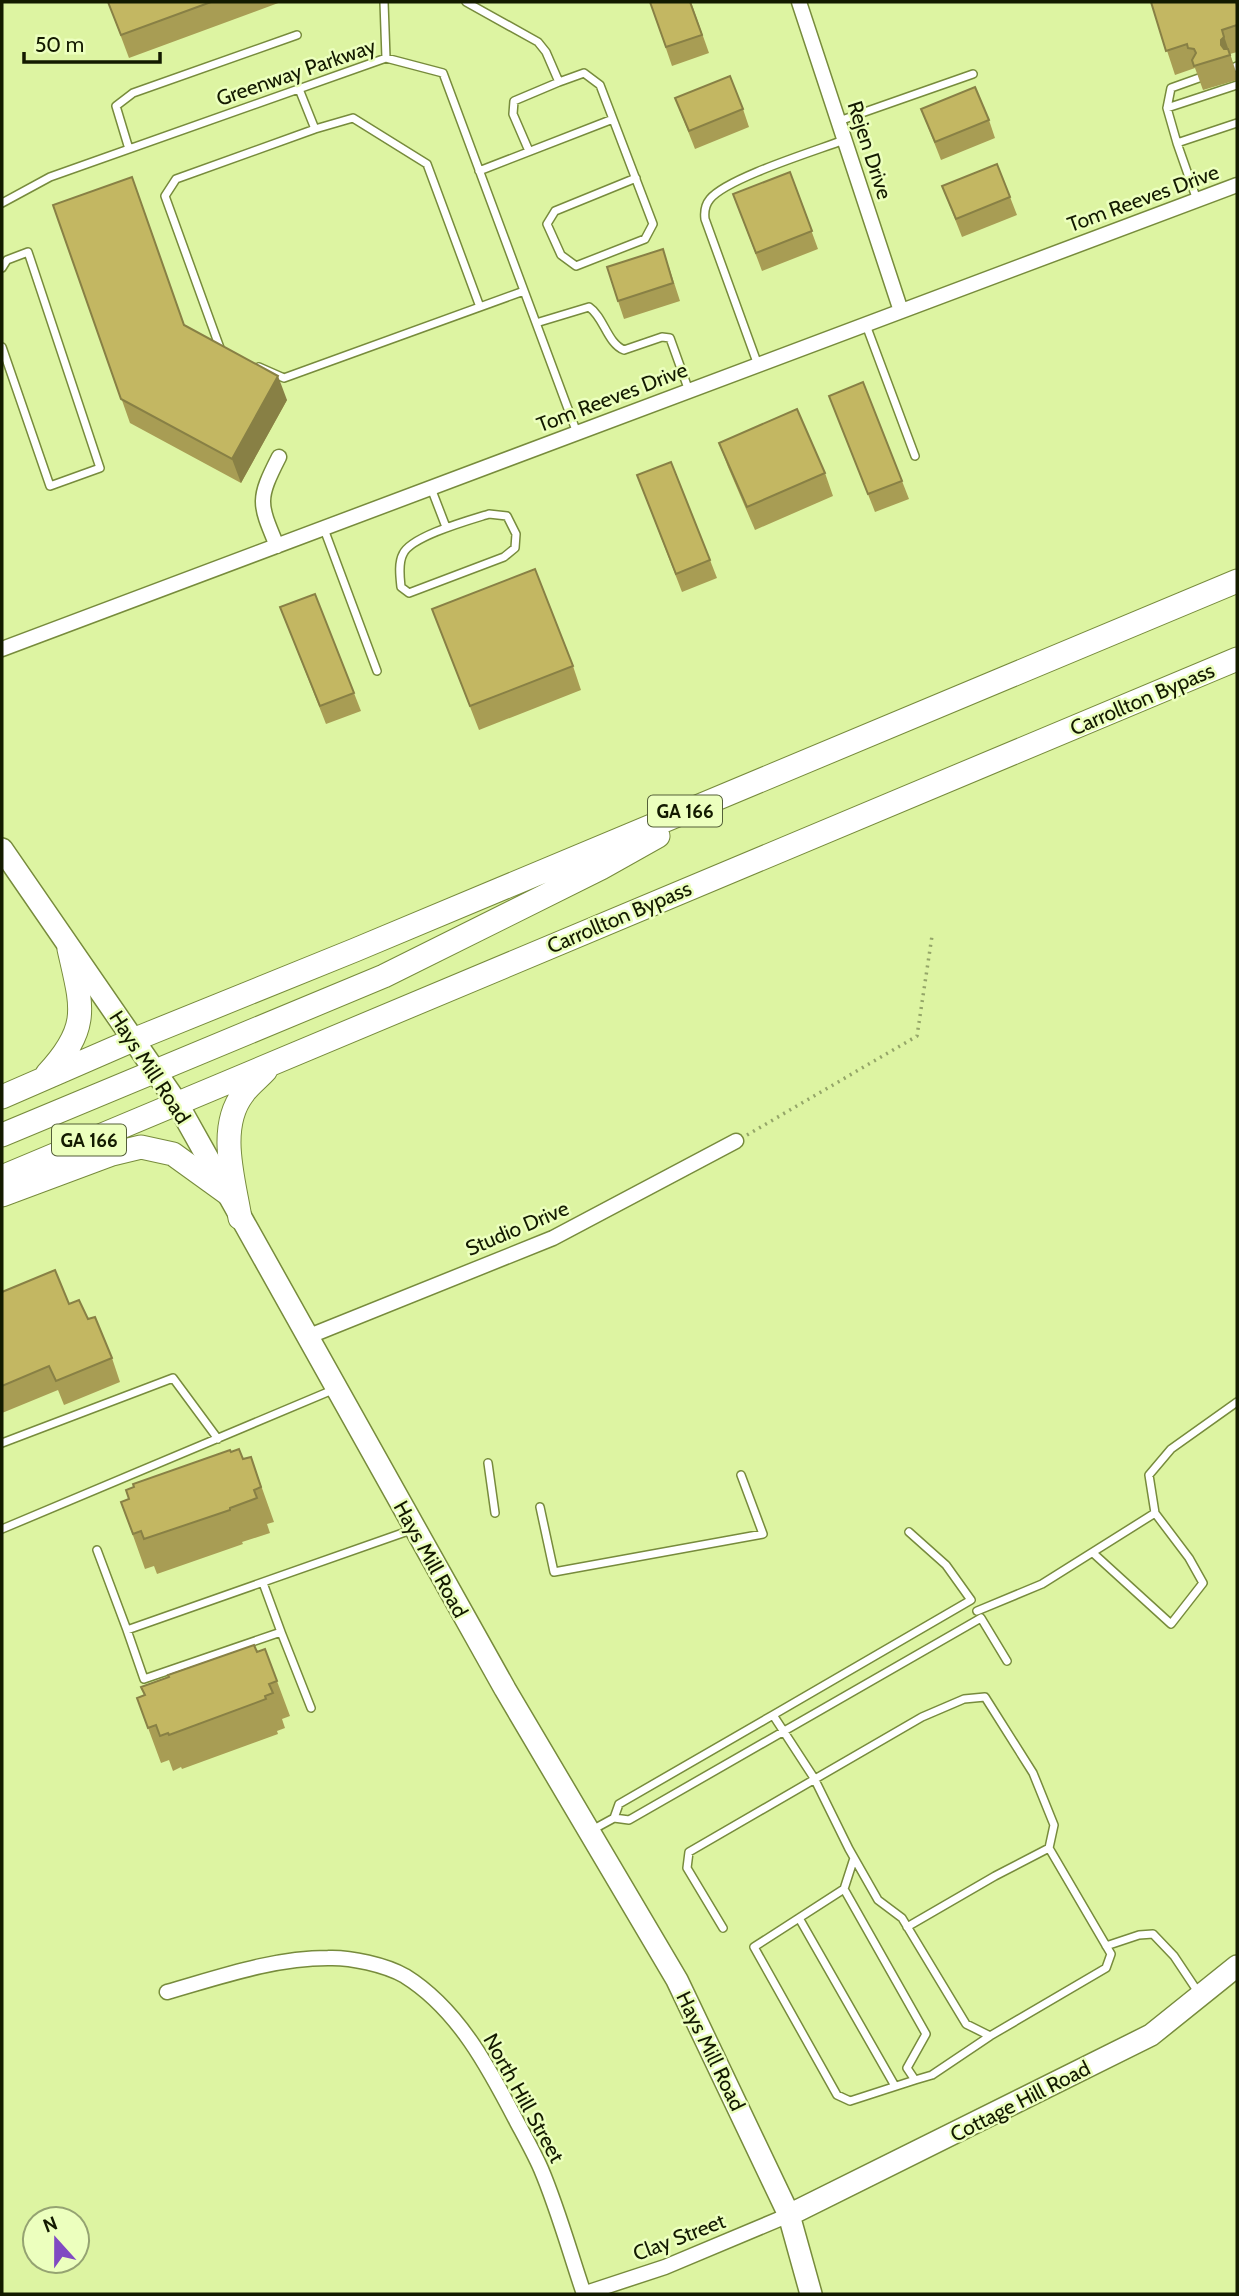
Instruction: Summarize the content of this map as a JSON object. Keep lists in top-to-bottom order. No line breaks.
{"streets":{"main road":["Carrollton Bypass","GA 166"],"street":["Rejen Drive","Tom Reeves Drive","Hays Mill Road","Studio Drive","North Hill Street","Cottage Hill Road","Clay Street"],"lane":["Greenway Parkway"]},"crossings":[["Greenway Parkway","Tom Reeves Drive"],["Rejen Drive","Tom Reeves Drive"],["Carrollton Bypass","Hays Mill Road"],["GA 166","Hays Mill Road"],["Hays Mill Road","Studio Drive"],["Hays Mill Road","Cottage Hill Road"],["Hays Mill Road","Clay Street"],["North Hill Street","Clay Street"],["Cottage Hill Road","Clay Street"]],"scale_bar":"50 m","north":"top"}
